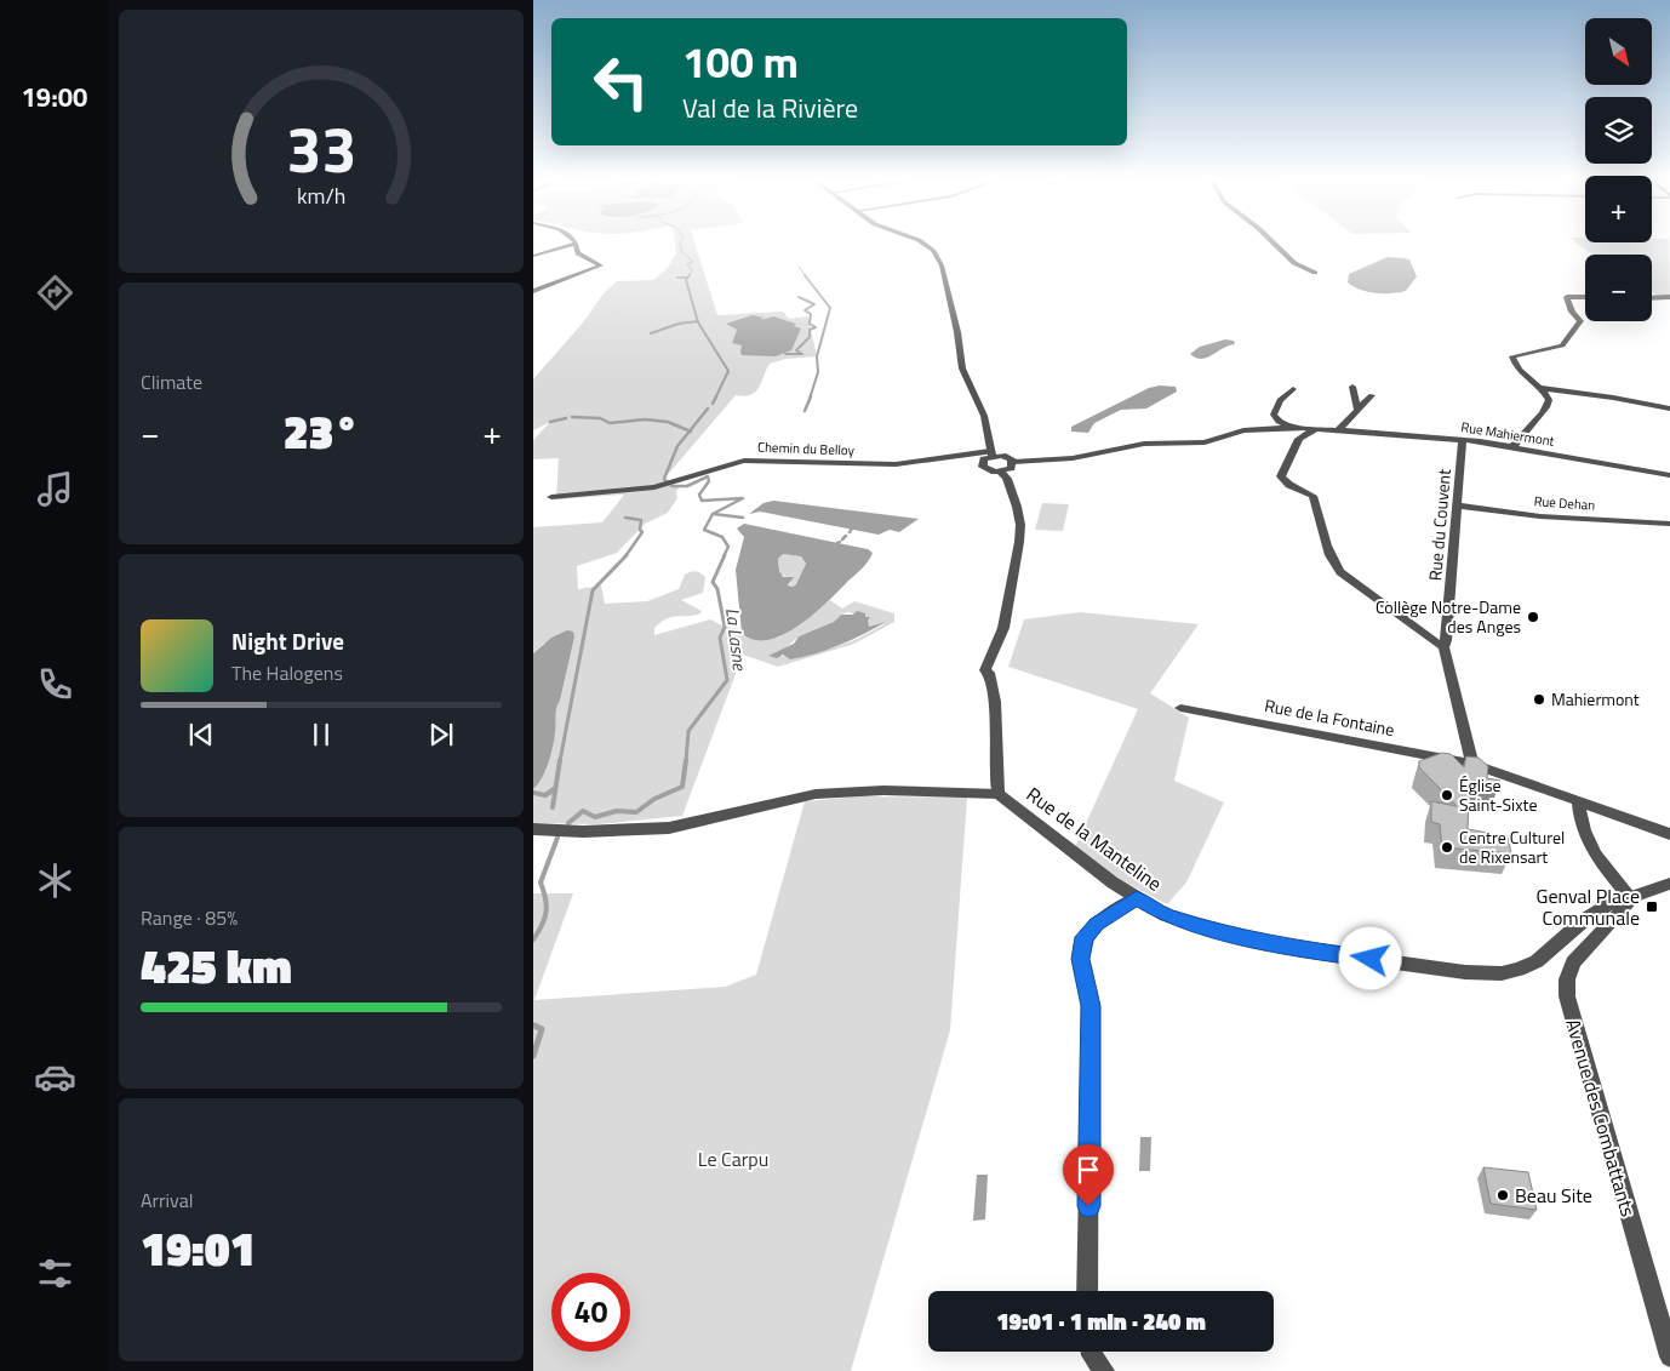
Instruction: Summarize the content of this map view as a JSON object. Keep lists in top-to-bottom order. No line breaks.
{"streets":{"street":["Rue Mahiermont","Chemin du Belloy","Rue Dehan","Rue du Couvent","Rue de la Fontaine","Rue de la Manteline","Avenue des Combattants"]},"crossings":[["Rue Mahiermont","Rue du Couvent"],["Rue Dehan","Rue du Couvent"],["Rue de la Manteline","Avenue des Combattants"]],"water":["La Lasne"],"parks":["Le Carpu"],"places":{"other":["Collège Notre-Dame des Anges","Mahiermont","Église Saint-Sixte","Centre Culturel de Rixensart","Beau Site"],"transit":["Genval Place Communale"]},"north":"bottom right","page":{"tabs":"19:00","map_buttons":["+","−"],"turn":["100 m","Val de la Rivière"],"tile":["Climate",["Range · 85%","425 km"],["Arrival","19:01"]],"heat":["−","23°","+"],"song":["Night Drive","The Halogens"],"limit":"40","trip":"19:01 · 1 min · 240 m","gauge":["33","km/h"]}}
